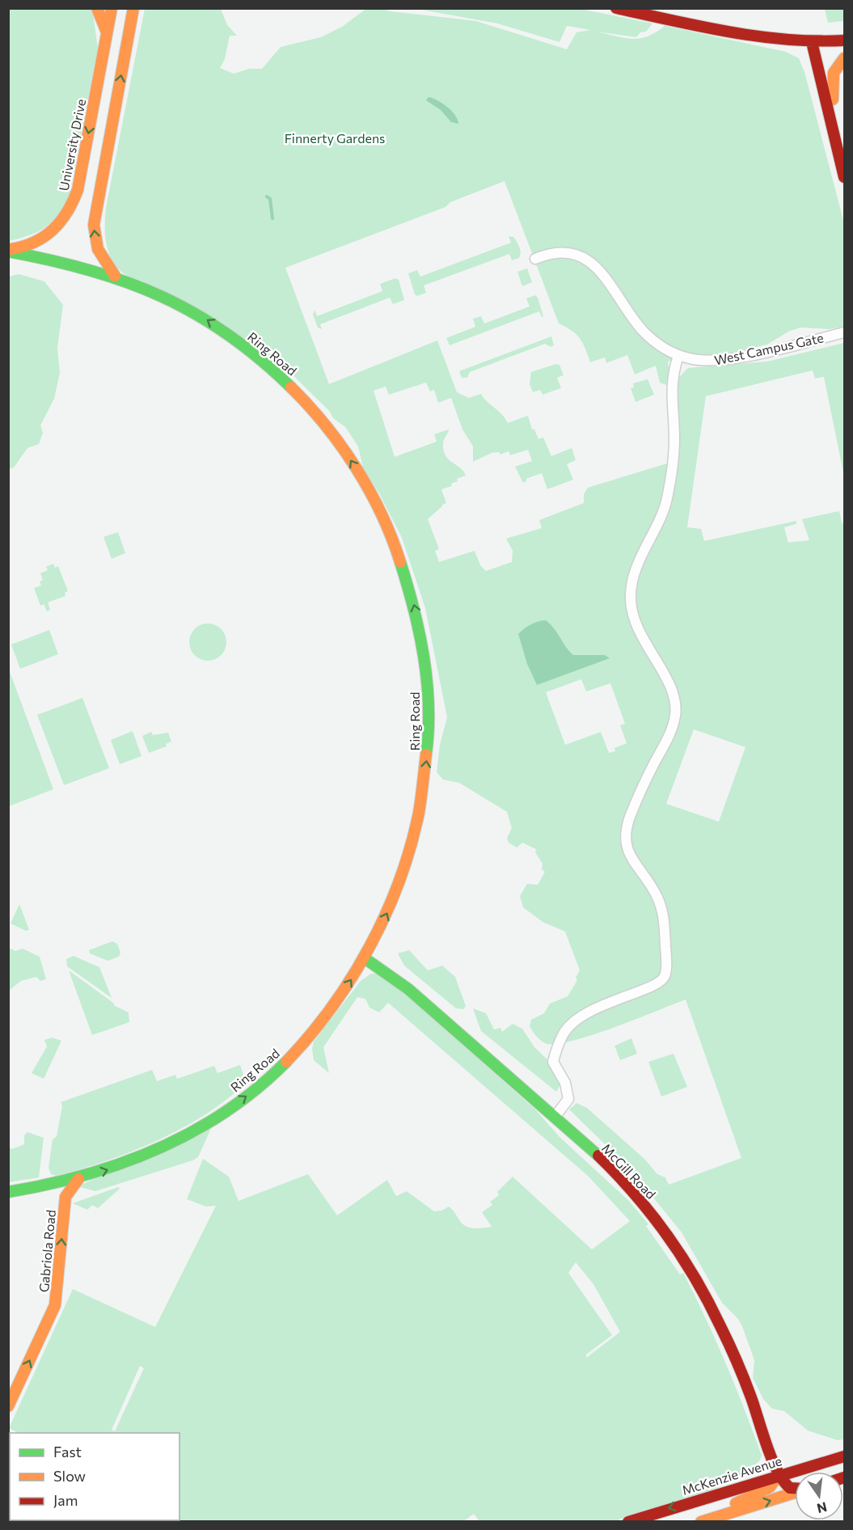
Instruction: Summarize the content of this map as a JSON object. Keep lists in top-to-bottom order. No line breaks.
{"streets":{"street":["University Drive","West Campus Gate","Ring Road","McGill Road","Gabriola Road","McKenzie Avenue"]},"crossings":[["University Drive","Ring Road"],["Ring Road","McGill Road"],["Ring Road","Gabriola Road"],["McGill Road","McKenzie Avenue"]],"one_way":["Gabriola Road"],"parks":["Finnerty Gardens"],"legend":["Fast","Slow","Jam"],"north":"bottom"}
